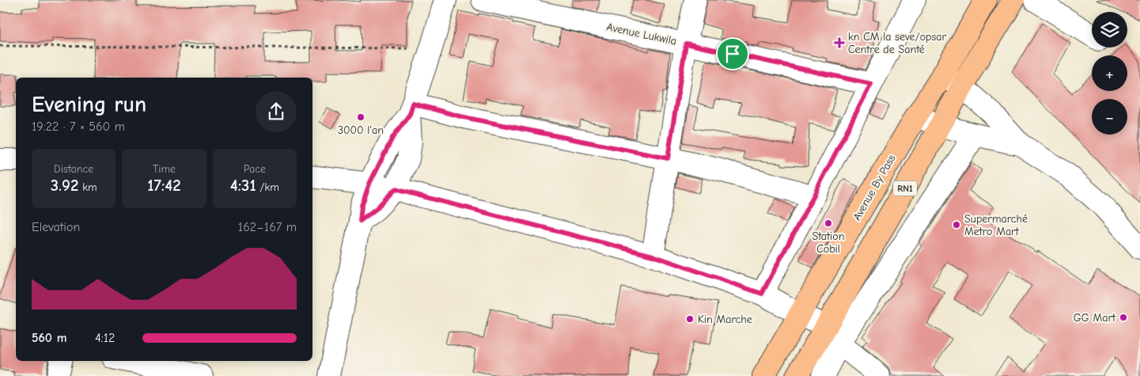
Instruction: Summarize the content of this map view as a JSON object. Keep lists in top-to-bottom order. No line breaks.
{"streets":{"highway":["Avenue By Pass","RN1"],"street":["Avenue Lukwila"]},"places":{"health":["kn CM la seve/opsar Centre de Santé"],"other":["3000 l'an","Station Cobil","Supermarché Metro Mart","GG Mart","Kin Marche"]},"page":{"map_buttons":["+","−"],"heading":["Evening run","19:22 · 7 × 560 m"],"stats":[["Distance","3.92 km"],["Time","17:42"],["Pace","4:31 /km"]],"chart":["Elevation","162–167 m"],"list":[{"name":"560 m","note":"4:12"}]}}
